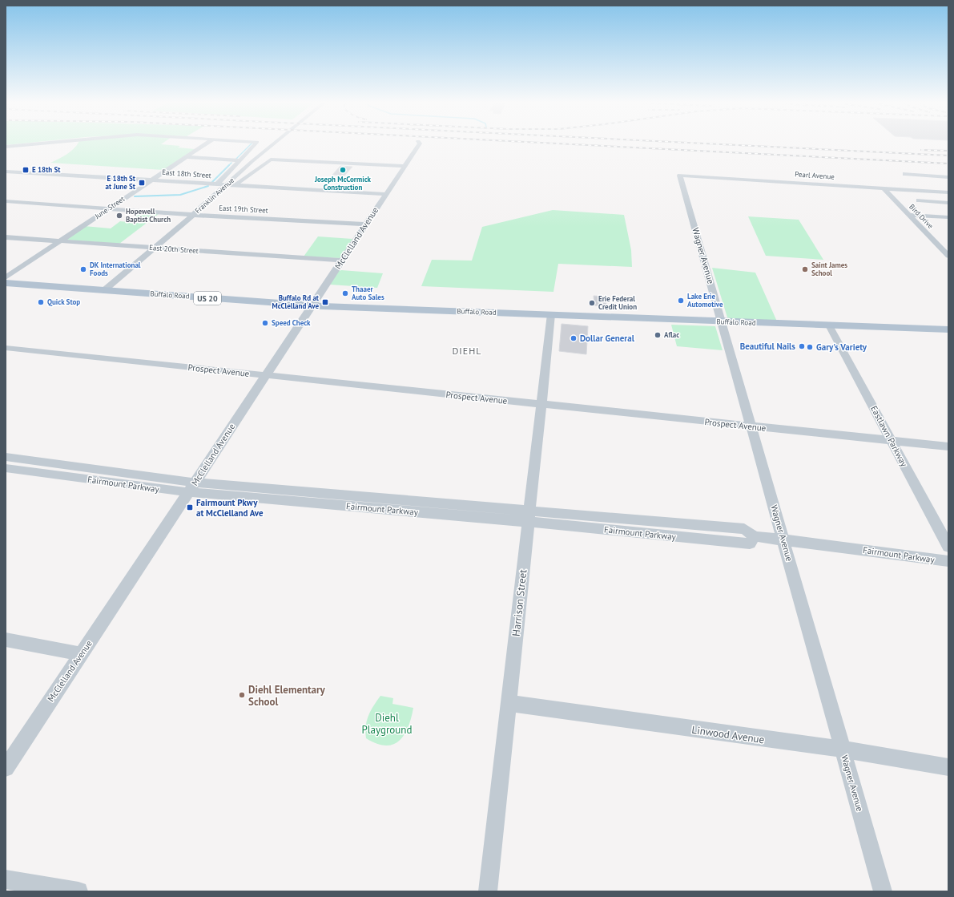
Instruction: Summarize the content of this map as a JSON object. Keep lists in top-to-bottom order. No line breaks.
{"streets":{"main road":["Buffalo Road","US 20"],"street":["East 18th Street","Pearl Avenue","Franklin Avenue","June Street","East 19th Street","Bird Drive","McClelland Avenue","East 20th Street","Wagner Avenue","Prospect Avenue","Eastlawn Parkway","Fairmount Parkway","Harrison Street","Linwood Avenue"]},"crossings":[["East 18th Street","Franklin Avenue"],["East 18th Street","June Street"],["East 18th Street","McClelland Avenue"],["Pearl Avenue","Bird Drive"],["Pearl Avenue","Wagner Avenue"],["Franklin Avenue","East 19th Street"],["Franklin Avenue","East 20th Street"],["Franklin Avenue","Buffalo Road"],["June Street","East 19th Street"],["June Street","East 20th Street"],["East 19th Street","McClelland Avenue"],["McClelland Avenue","East 20th Street"],["McClelland Avenue","Buffalo Road"],["McClelland Avenue","Prospect Avenue"],["McClelland Avenue","Fairmount Parkway"],["Wagner Avenue","Buffalo Road"],["Wagner Avenue","Prospect Avenue"],["Wagner Avenue","Fairmount Parkway"],["Wagner Avenue","Linwood Avenue"],["Buffalo Road","Eastlawn Parkway"],["Buffalo Road","Harrison Street"],["Prospect Avenue","Eastlawn Parkway"],["Prospect Avenue","Harrison Street"],["Fairmount Parkway","Harrison Street"],["Harrison Street","Linwood Avenue"]],"districts":["DIEHL"],"parks":["Diehl Playground"],"places":{"transit":["E 18th St","E 18th St at June St","Buffalo Rd at McClelland Ave","Fairmount Pkwy at McClelland Ave"],"other":["Joseph McCormick Construction","Hopewell Baptist Church","DK International Foods","Saint James School","Thaaer Auto Sales","Lake Erie Automotive","Quick Stop","Erie Federal Credit Union","Speed Check","Aflac","Dollar General","Beautiful Nails","Gary's Variety","Diehl Elementary School"]}}
